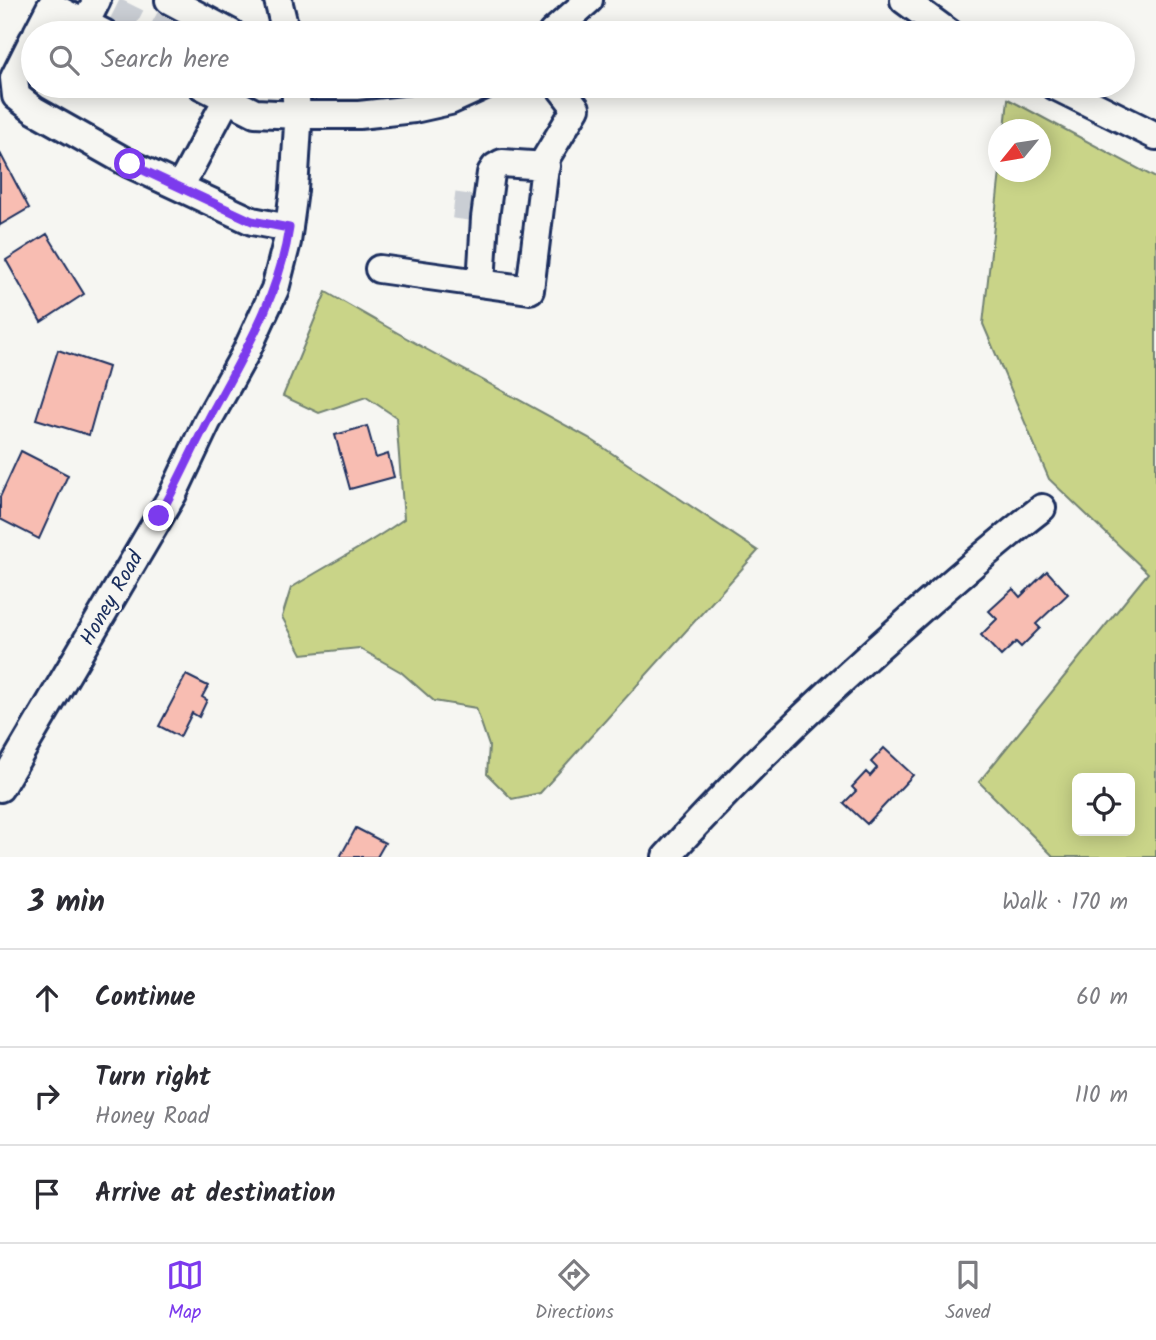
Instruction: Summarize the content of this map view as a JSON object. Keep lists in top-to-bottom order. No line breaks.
{"streets":{"street":["Honey Road"]},"north":"bottom left","page":{"search":"Search here","heading":["3 min","Walk · 170 m"],"list":[["Continue","60 m"],["Turn right","Honey Road","110 m"],"Arrive at destination"],"nav":["Map","Directions","Saved"]}}
